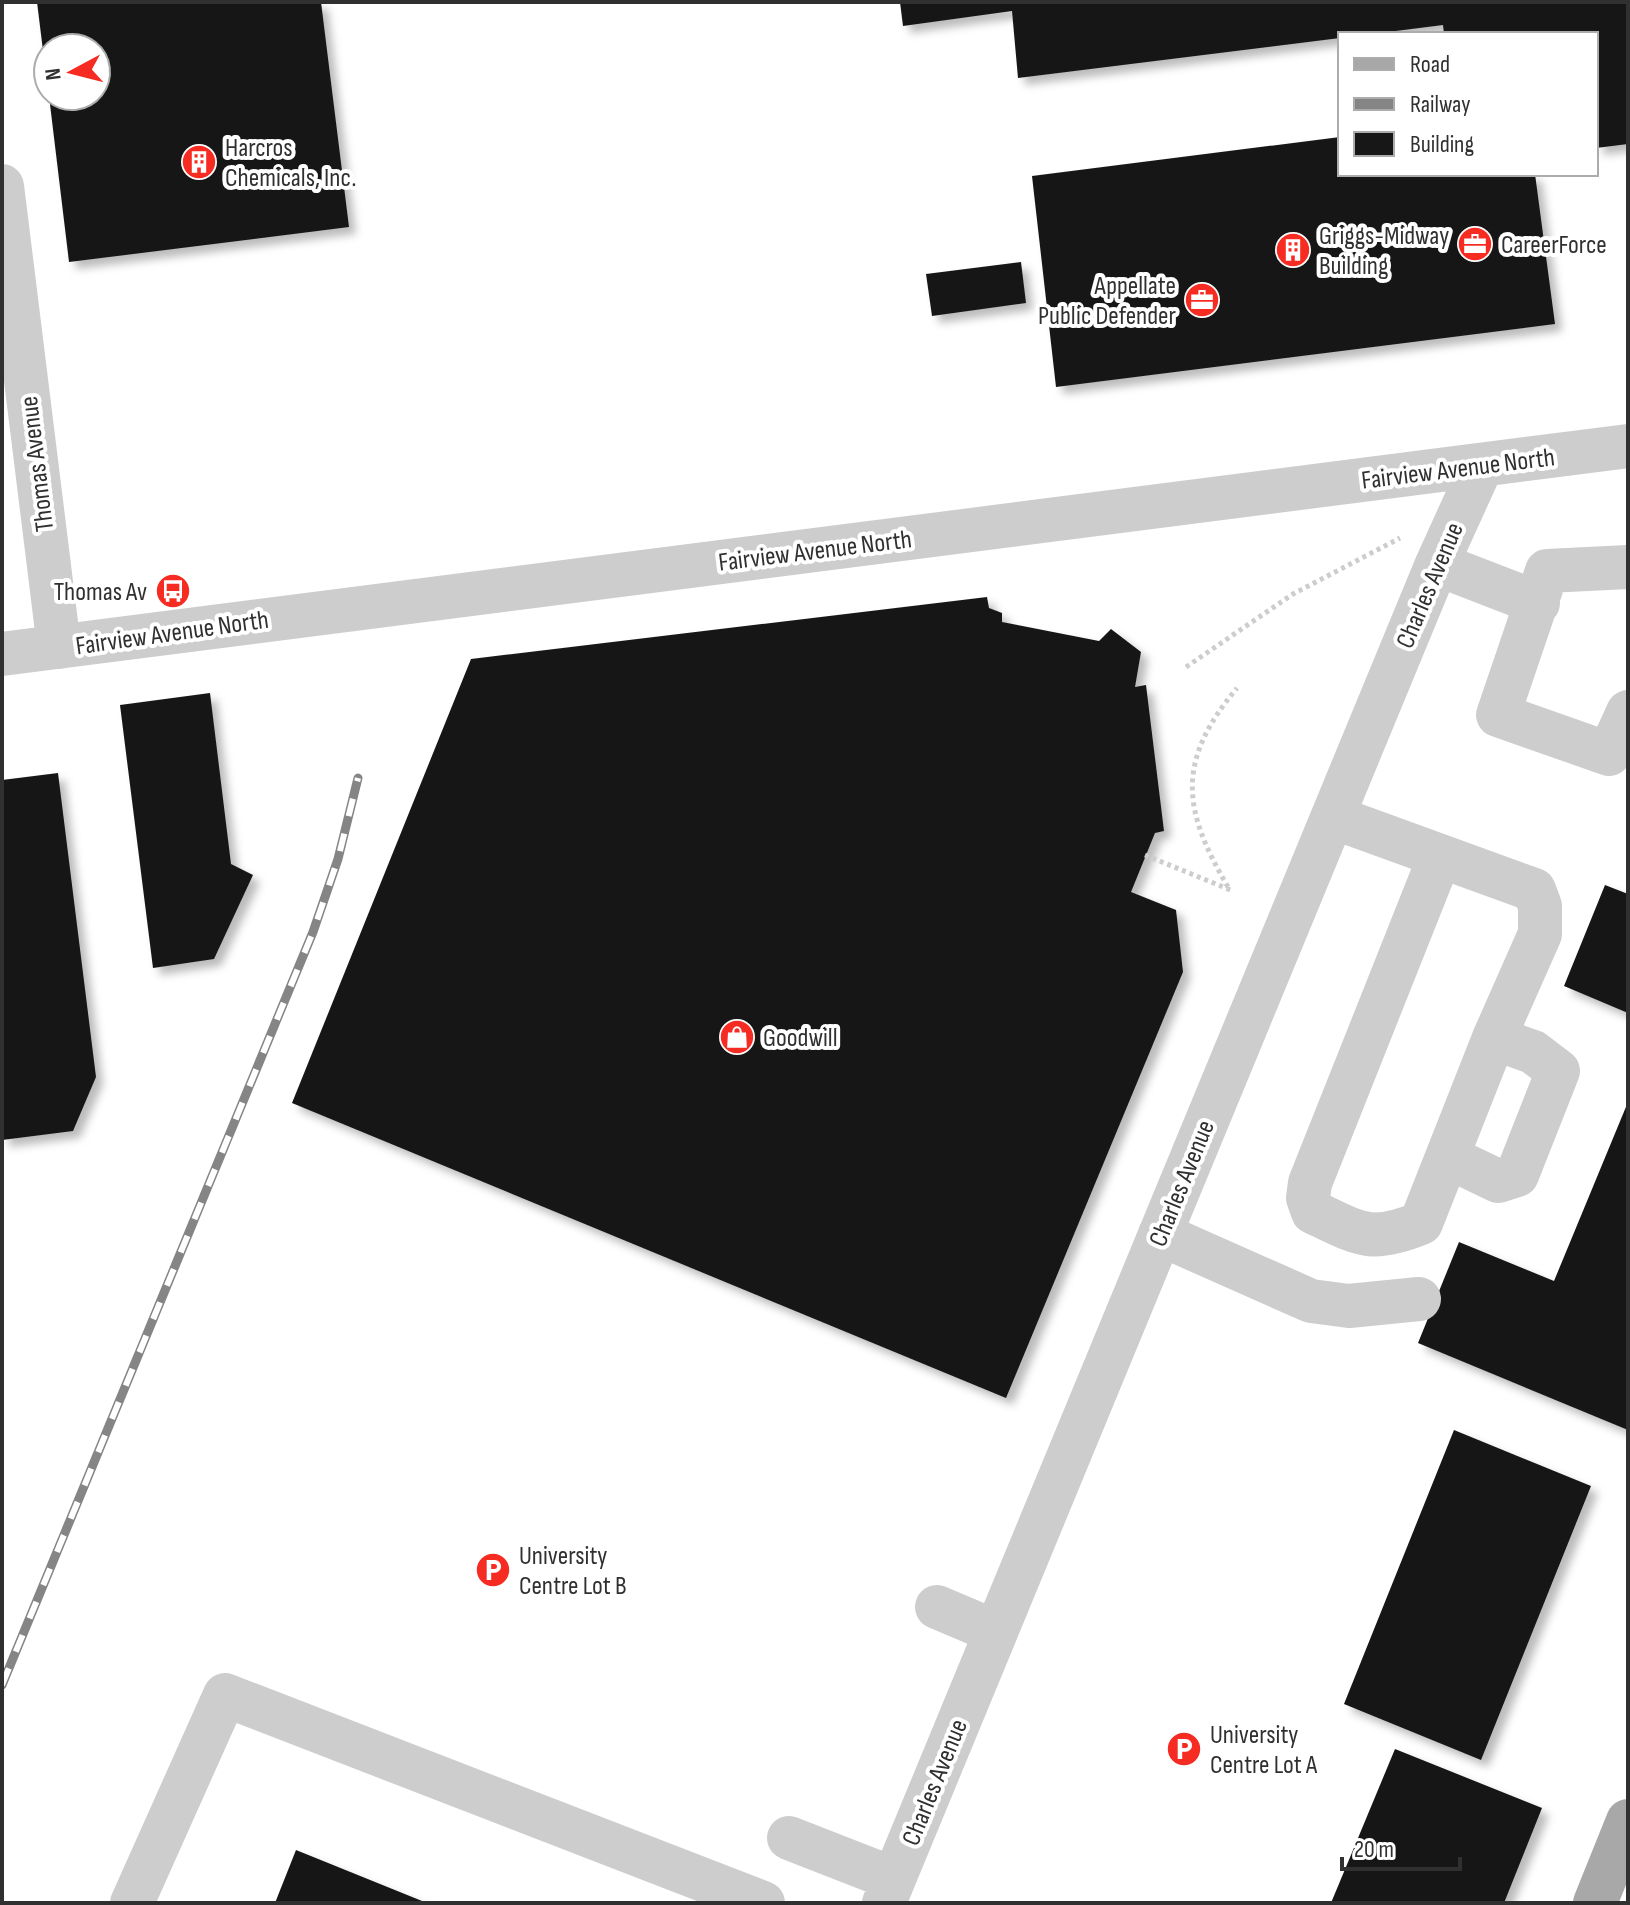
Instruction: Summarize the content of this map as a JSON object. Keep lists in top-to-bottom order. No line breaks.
{"streets":{"street":["Thomas Avenue","Fairview Avenue North","Charles Avenue"]},"crossings":[["Thomas Avenue","Fairview Avenue North"],["Fairview Avenue North","Charles Avenue"]],"places":{"building":["Harcros Chemicals, Inc.","Griggs-Midway Building"],"office":["CareerForce","Appellate Public Defender"],"bus stop":["Thomas Av"],"shop":["Goodwill"],"parking":["University Centre Lot B","University Centre Lot A"]},"legend":["Road","Railway","Building"],"scale_bar":"20 m","north":"left"}
